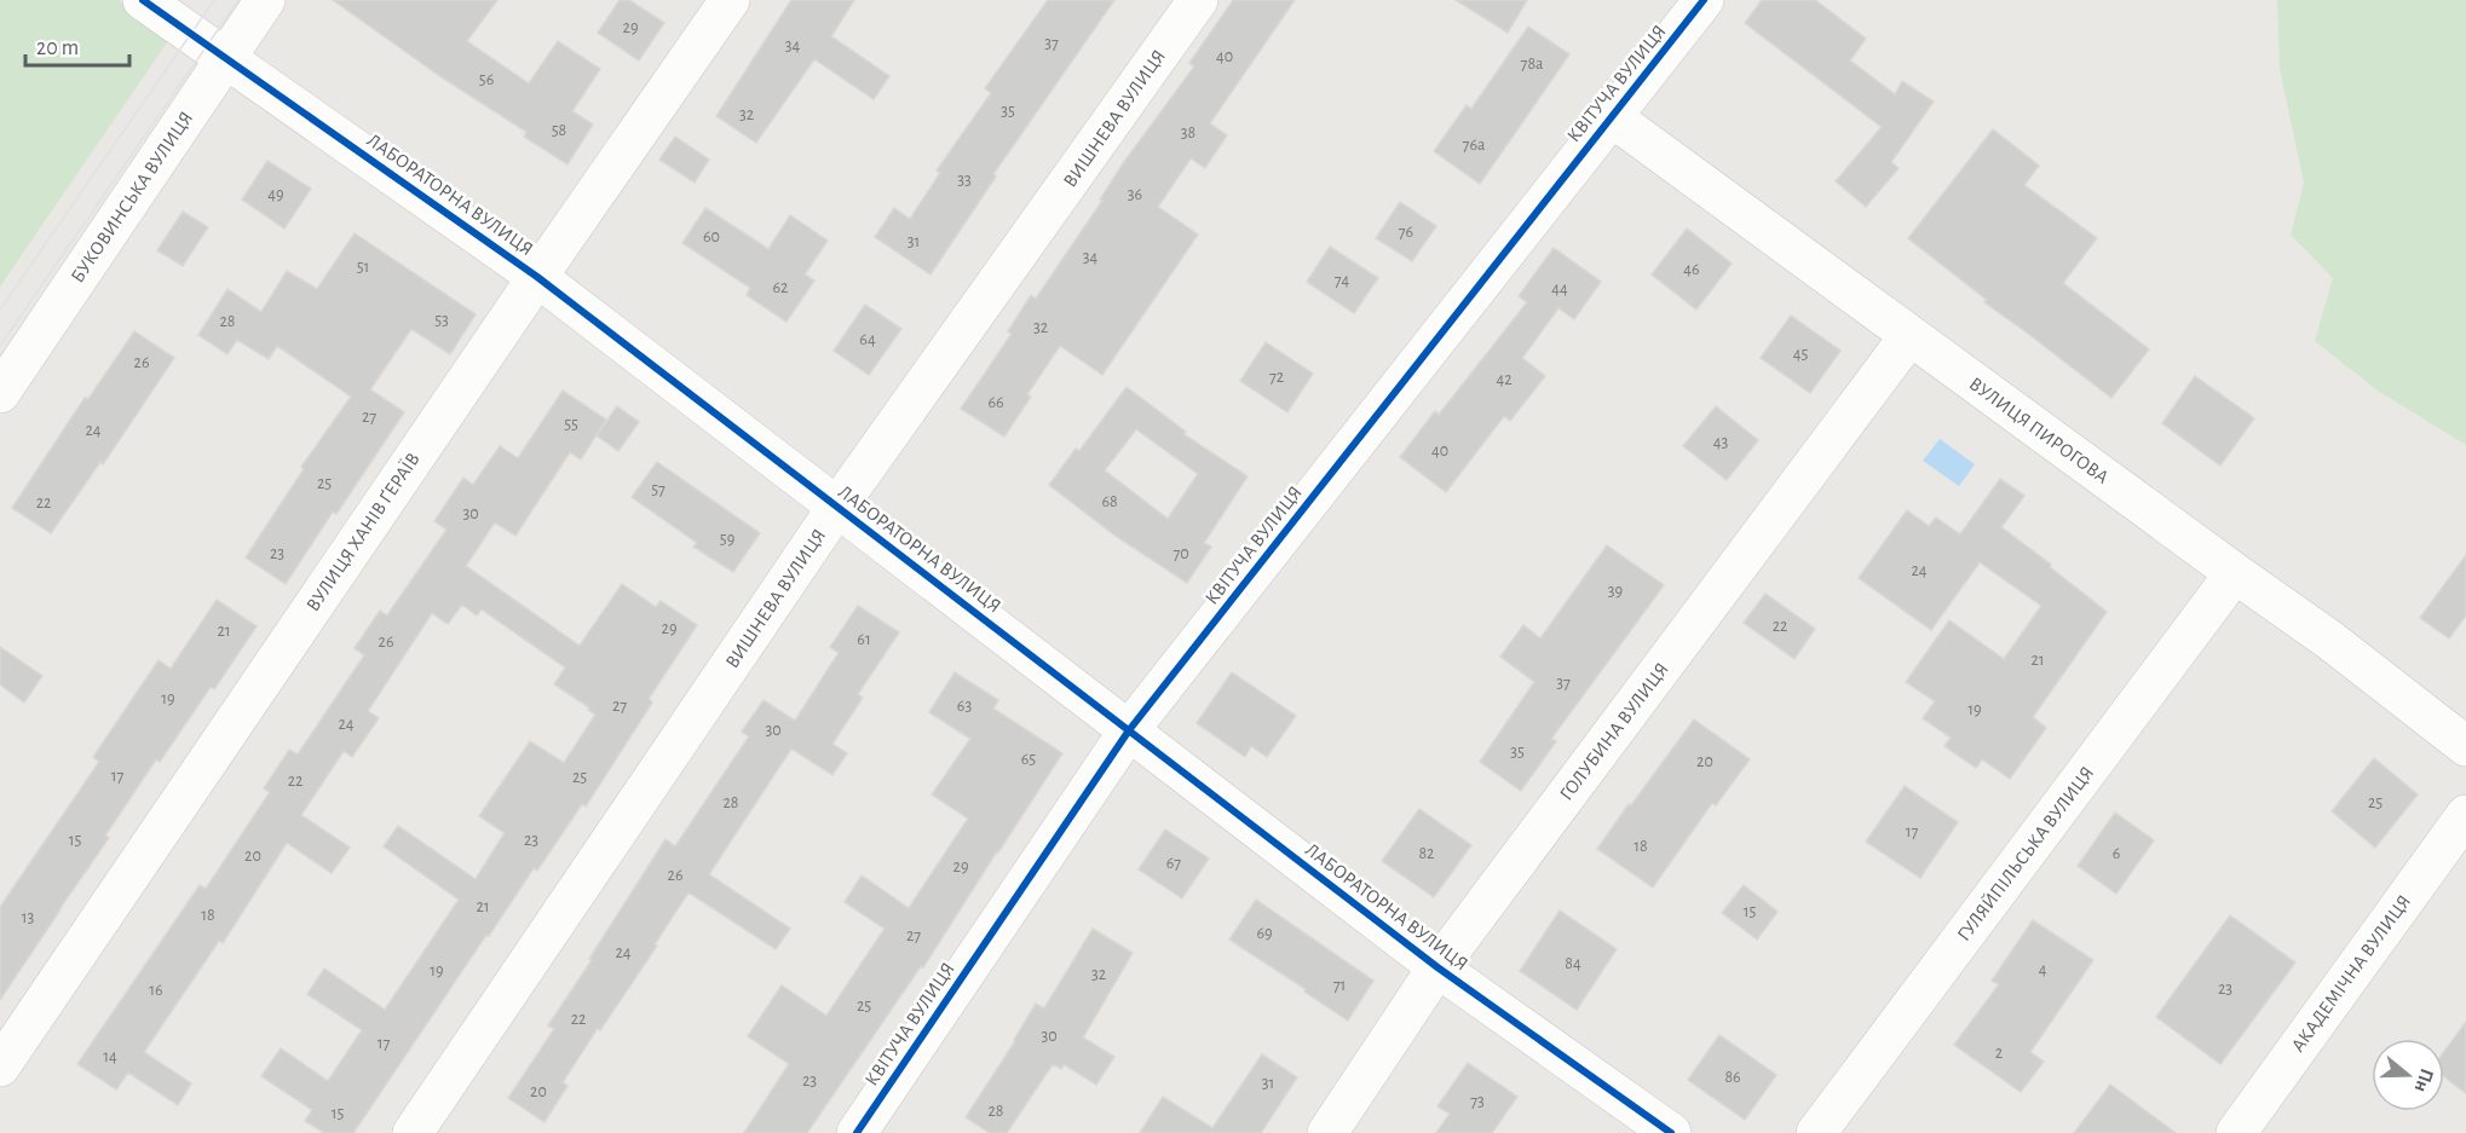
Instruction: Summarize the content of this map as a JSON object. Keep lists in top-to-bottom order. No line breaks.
{"streets":{"street":["КВІТУЧА ВУЛИЦЯ","ВИШНЕВА ВУЛИЦЯ","ЛАБОРАТОРНА ВУЛИЦЯ","БУКОВИНСЬКА ВУЛИЦЯ","ВУЛИЦЯ ПИРОГОВА","ВУЛИЦЯ ХАНІВ ҐЕРАЇВ","ГОЛУБИНА ВУЛИЦЯ","ГУЛЯЙПІЛЬСЬКА ВУЛИЦЯ","АКАДЕМІЧНА ВУЛИЦЯ"]},"crossings":[["КВІТУЧА ВУЛИЦЯ","ЛАБОРАТОРНА ВУЛИЦЯ"],["КВІТУЧА ВУЛИЦЯ","ВУЛИЦЯ ПИРОГОВА"],["ВИШНЕВА ВУЛИЦЯ","ЛАБОРАТОРНА ВУЛИЦЯ"],["ЛАБОРАТОРНА ВУЛИЦЯ","БУКОВИНСЬКА ВУЛИЦЯ"],["ЛАБОРАТОРНА ВУЛИЦЯ","ВУЛИЦЯ ХАНІВ ҐЕРАЇВ"],["ЛАБОРАТОРНА ВУЛИЦЯ","ГОЛУБИНА ВУЛИЦЯ"],["ВУЛИЦЯ ПИРОГОВА","ГОЛУБИНА ВУЛИЦЯ"],["ВУЛИЦЯ ПИРОГОВА","ГУЛЯЙПІЛЬСЬКА ВУЛИЦЯ"]],"house_numbers":["29","37","34","40","78а","56","35","32","58","38","76а","33","49","36","76","60","31","34","51","46","74","62","44","53","28","32","64","45","26","72","42","66","27","55","24","43","40","25","57","68","22","30","59","23","70","24","39","22","29","21","61","26","21","37","19","27","63","19","24","30","35","65","20","17","25","22","28","25","17","15","23","18","82","6","20","67","29","26","21","15","18","13","69","27","24","84","4","19","32","71","23","16","25","22","30","17","2","14","86","23","31","20","73","28","15"],"scale_bar":"20 m","north":"right"}
